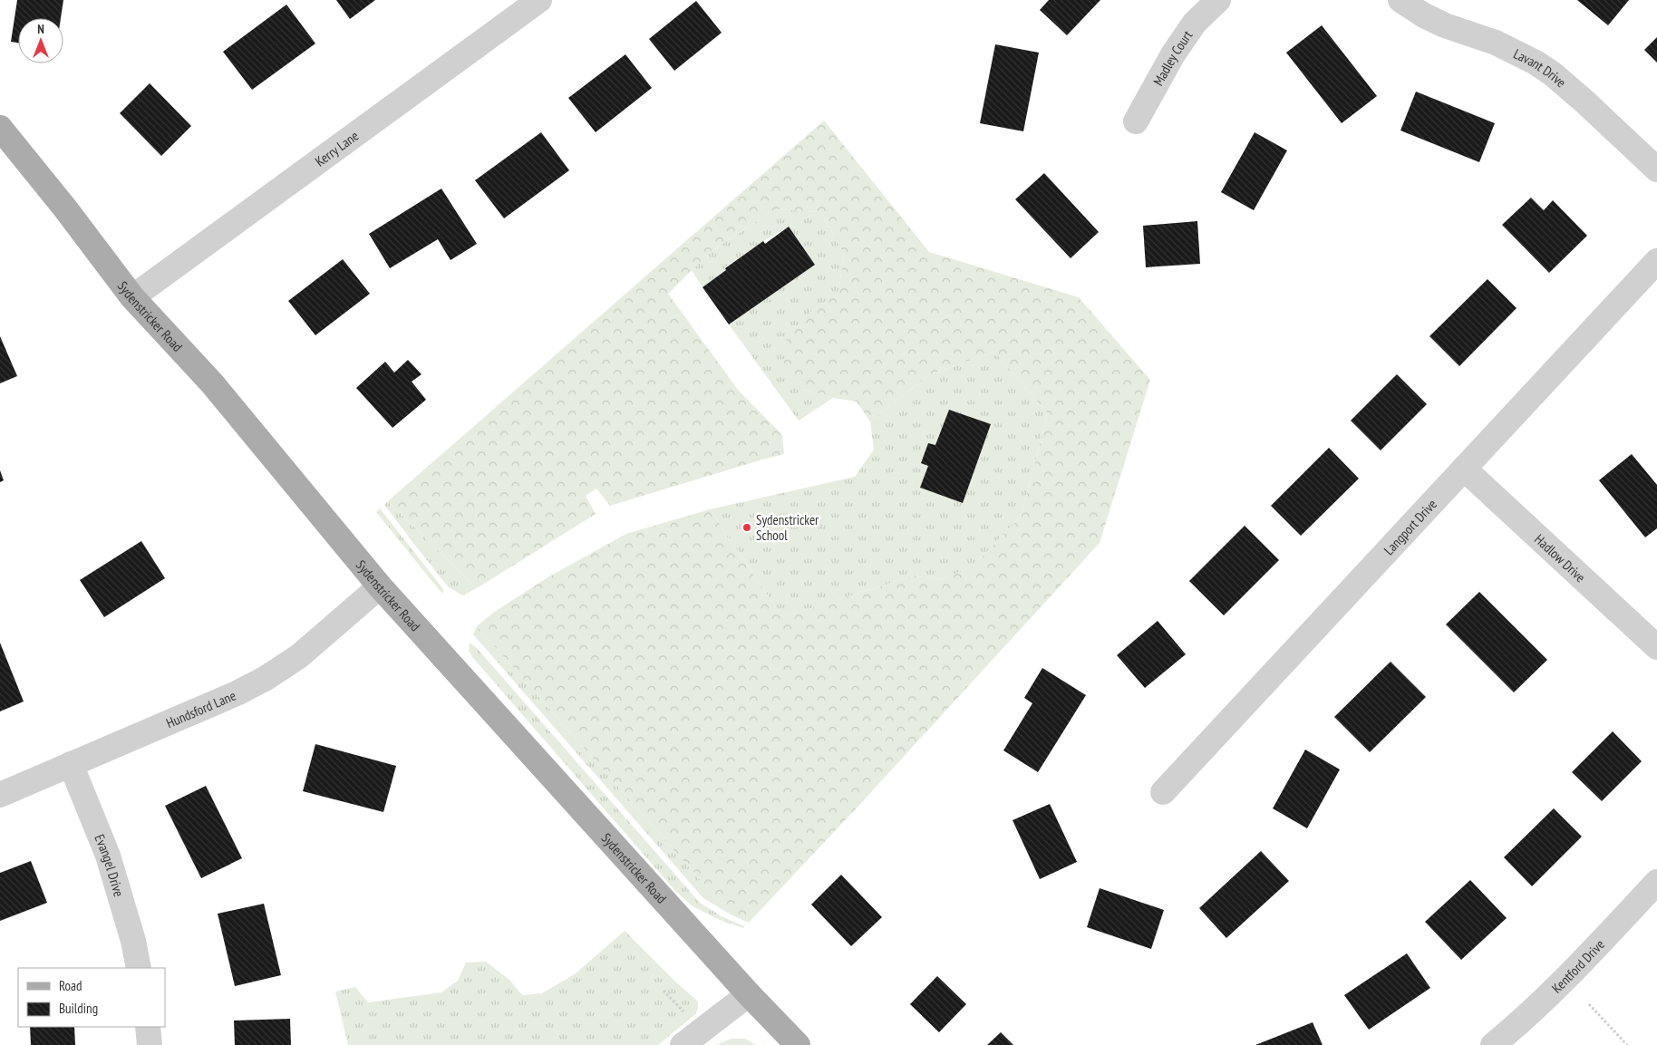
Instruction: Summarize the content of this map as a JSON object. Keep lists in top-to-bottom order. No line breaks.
{"streets":{"main road":["Sydenstricker Road"],"street":["Madley Court","Lavant Drive","Kerry Lane","Langport Drive","Hadlow Drive","Hundsford Lane","Evangel Drive","Kentford Drive"]},"crossings":[["Kerry Lane","Sydenstricker Road"],["Sydenstricker Road","Hundsford Lane"],["Langport Drive","Hadlow Drive"],["Hundsford Lane","Evangel Drive"]],"places":["Sydenstricker School"],"legend":["Road","Building"],"north":"top"}
